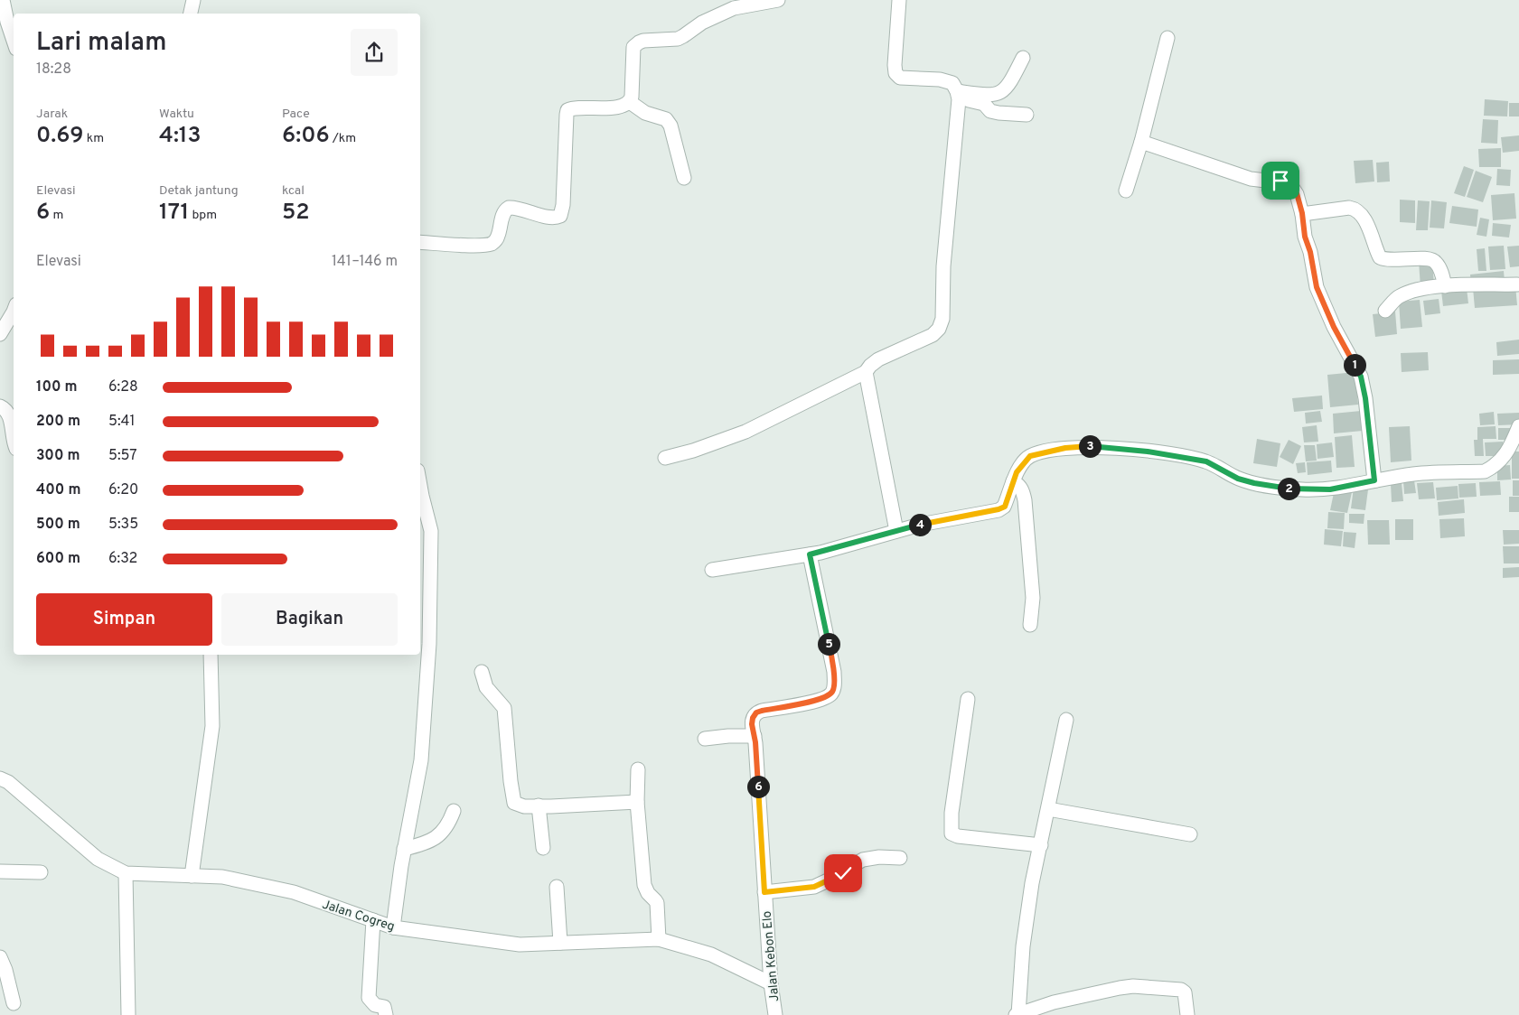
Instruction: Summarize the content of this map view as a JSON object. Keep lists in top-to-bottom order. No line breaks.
{"streets":{"street":["Jalan Cogreg","Jalan Kebon Elo"]},"crossings":[["Jalan Cogreg","Jalan Kebon Elo"]],"page":{"heading":["Lari malam","18:28"],"stats":[["Jarak","0.69 km"],["Waktu","4:13"],["Pace","6:06 /km"],["Elevasi","6 m"],["Detak jantung","171 bpm"],["kcal","52"]],"chart":["Elevasi","141–146 m"],"pins":["1","3","2","4","5","6"],"list":[{"name":"100 m","note":"6:28"},{"name":"200 m","note":"5:41"},{"name":"300 m","note":"5:57"},{"name":"400 m","note":"6:20"},{"name":"500 m","note":"5:35"},{"name":"600 m","note":"6:32"}],"buttons":["Simpan","Bagikan"]}}
